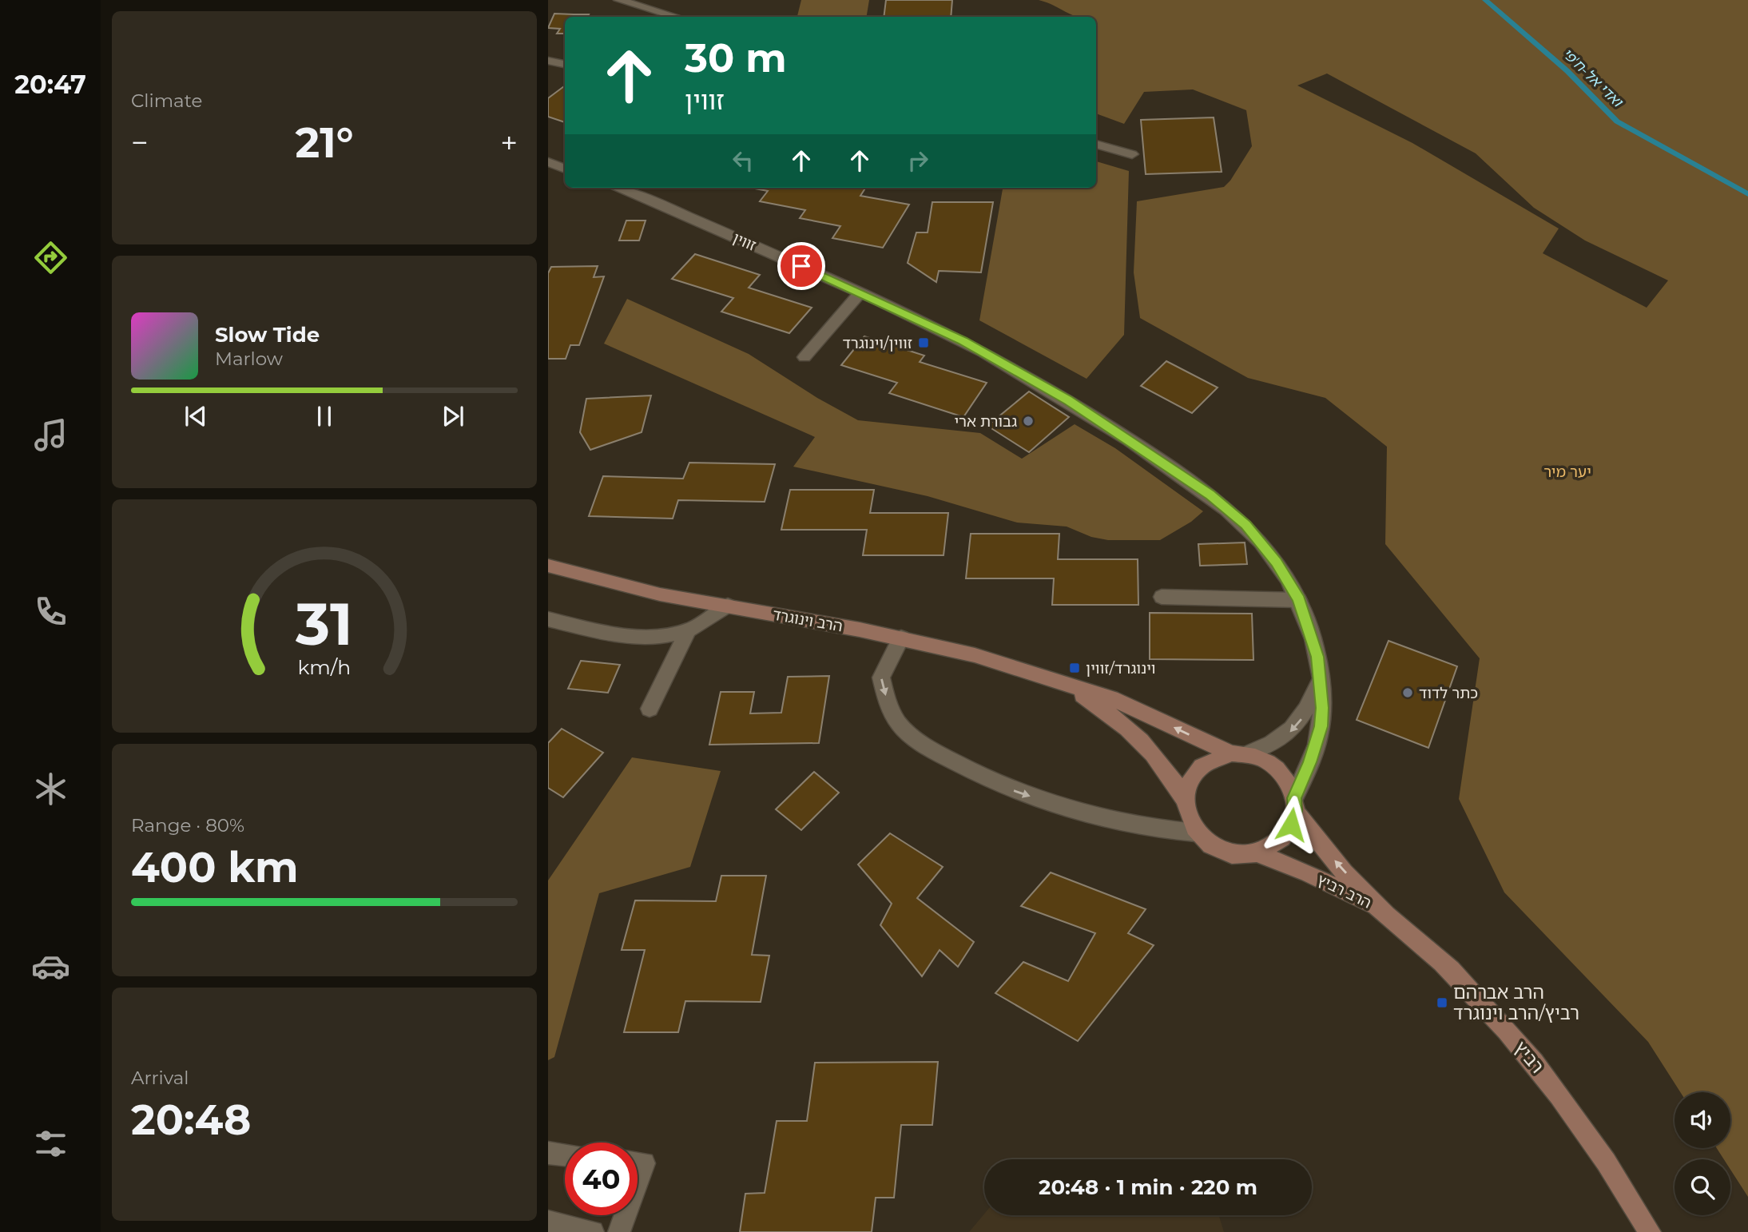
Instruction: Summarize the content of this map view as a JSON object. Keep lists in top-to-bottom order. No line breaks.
{"streets":{"street":["זווין","הרב וינוגרד","הרב רביץ","רביץ"]},"crossings":[["זווין","הרב וינוגרד"],["זווין","הרב רביץ"],["הרב וינוגרד","הרב רביץ"],["הרב רביץ","רביץ"]],"one_way":["הרב רביץ"],"water":["ואדי אל-ח'פי"],"parks":["יער מיר"],"places":{"transit":["זווין/וינוגרד","וינוגרד/זווין","הרב אברהם רביץ/הרב וינוגרד"],"other":["גבורת ארי","כתר לדוד"]},"page":{"tabs":"20:47","tile":["Climate",["Range · 80%","400 km"],["Arrival","20:48"]],"turn":["30 m","זווין"],"heat":["−","21°","+"],"song":["Slow Tide","Marlow"],"limit":"40","trip":"20:48 · 1 min · 220 m","gauge":["31","km/h"]}}
